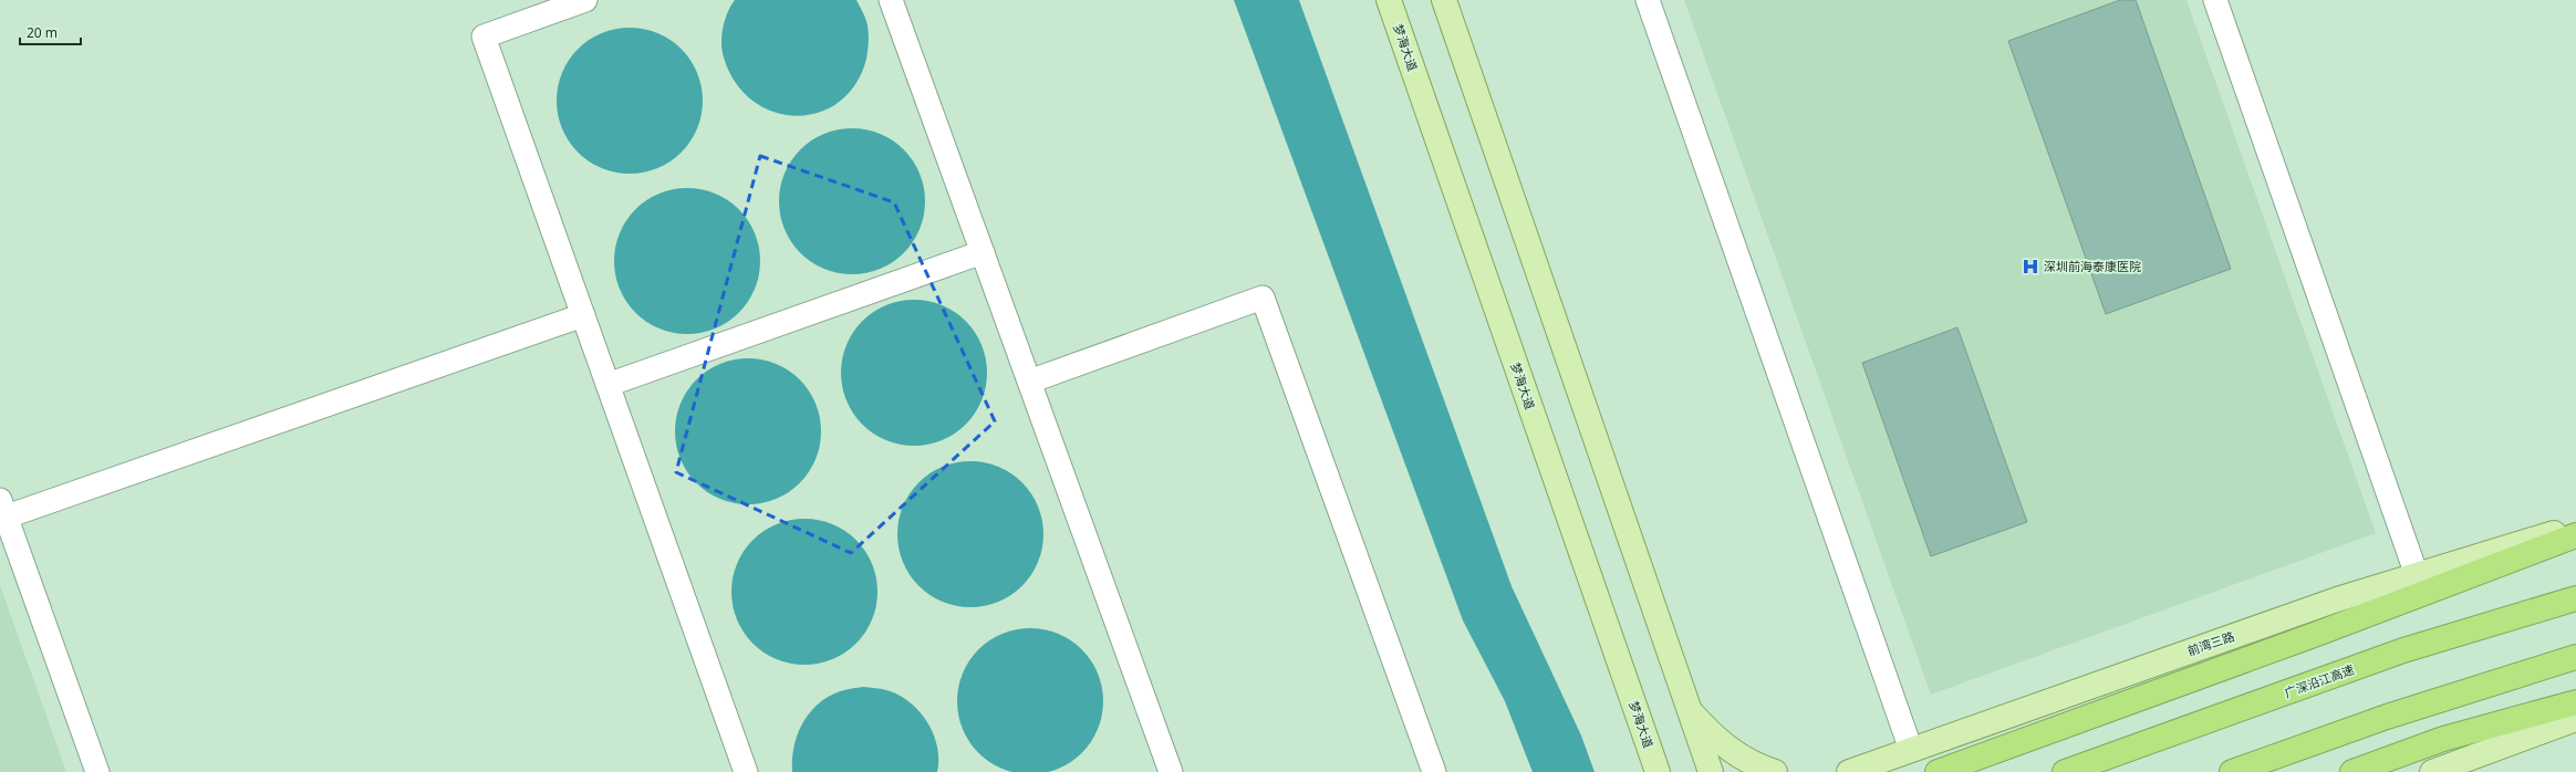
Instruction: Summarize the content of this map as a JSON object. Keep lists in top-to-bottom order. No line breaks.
{"streets":{"highway":["广深沿江高速"],"main road":["梦海大道","前湾三路"]},"places":{"hospital":["深圳前海泰康医院"]},"scale_bar":"20 m"}
